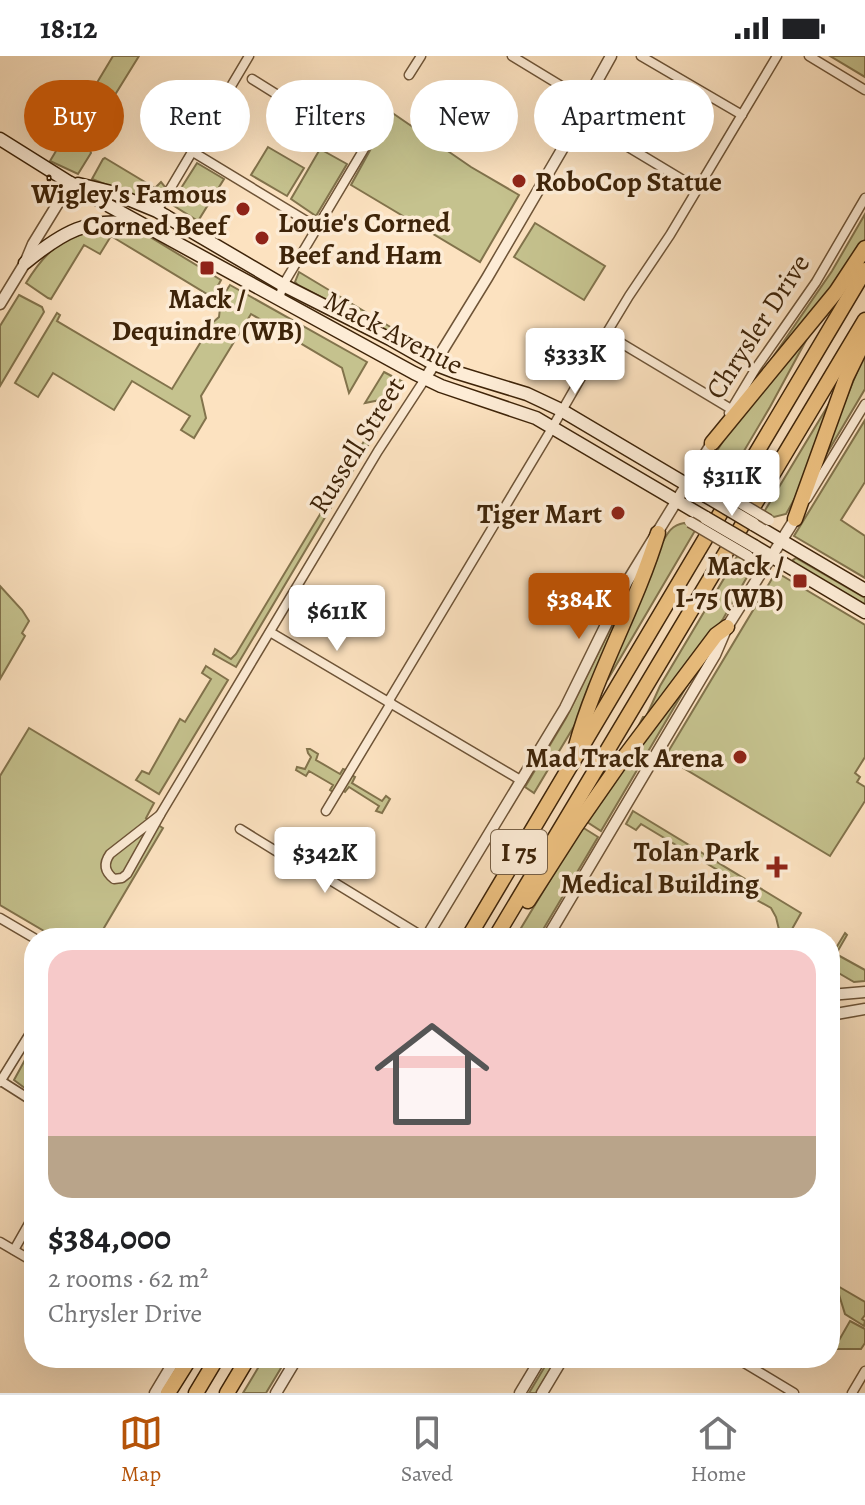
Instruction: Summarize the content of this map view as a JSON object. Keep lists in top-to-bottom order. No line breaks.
{"streets":{"highway":["I 75"],"main road":["Mack Avenue"],"street":["Chrysler Drive","Russell Street"]},"crossings":[["Chrysler Drive","Mack Avenue"],["Mack Avenue","Russell Street"]],"places":{"other":["RoboCop Statue","Wigley's Famous Corned Beef","Louie's Corned Beef and Ham","Tiger Mart","Mad Track Arena"],"transit":["Mack / Dequindre (WB)","Mack / I-75 (WB)"],"health":["Tolan Park Medical Building"]},"page":{"status":"18:12","chip":["Buy","Rent","Filters","New","Apartment"],"price":["$333K","$311K","$384K","$611K","$342K"],"list":[{"name":"$384,000","note":"2 rooms · 62 m² · Chrysler Drive"}],"tabs":["Map","Saved","Home"]}}
